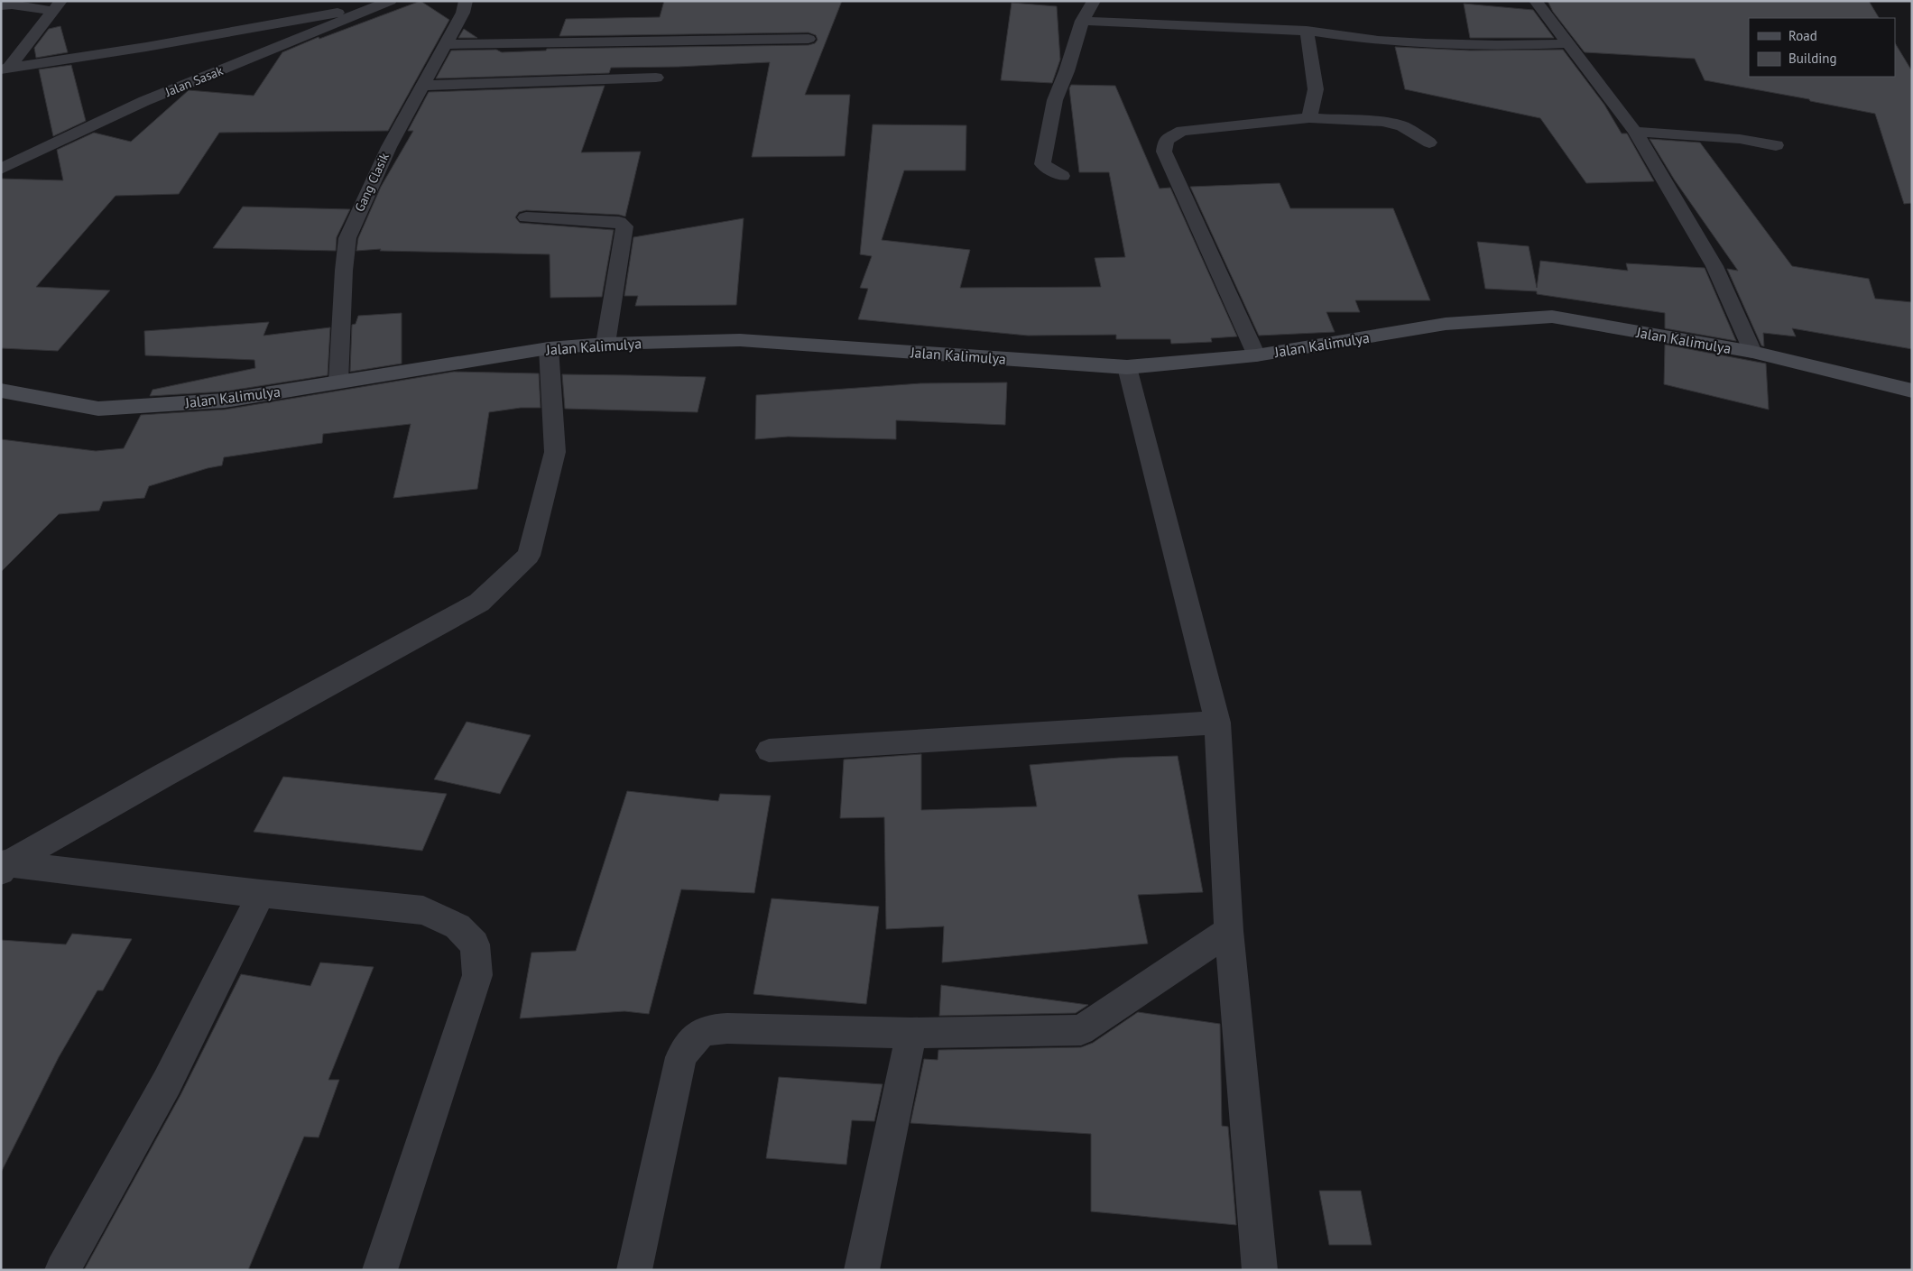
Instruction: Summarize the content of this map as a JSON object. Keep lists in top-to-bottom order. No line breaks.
{"streets":{"street":["Jalan Sasak","Gang Clasik","Jalan Kalimulya"]},"crossings":[["Gang Clasik","Jalan Kalimulya"]],"legend":["Road","Building"]}
